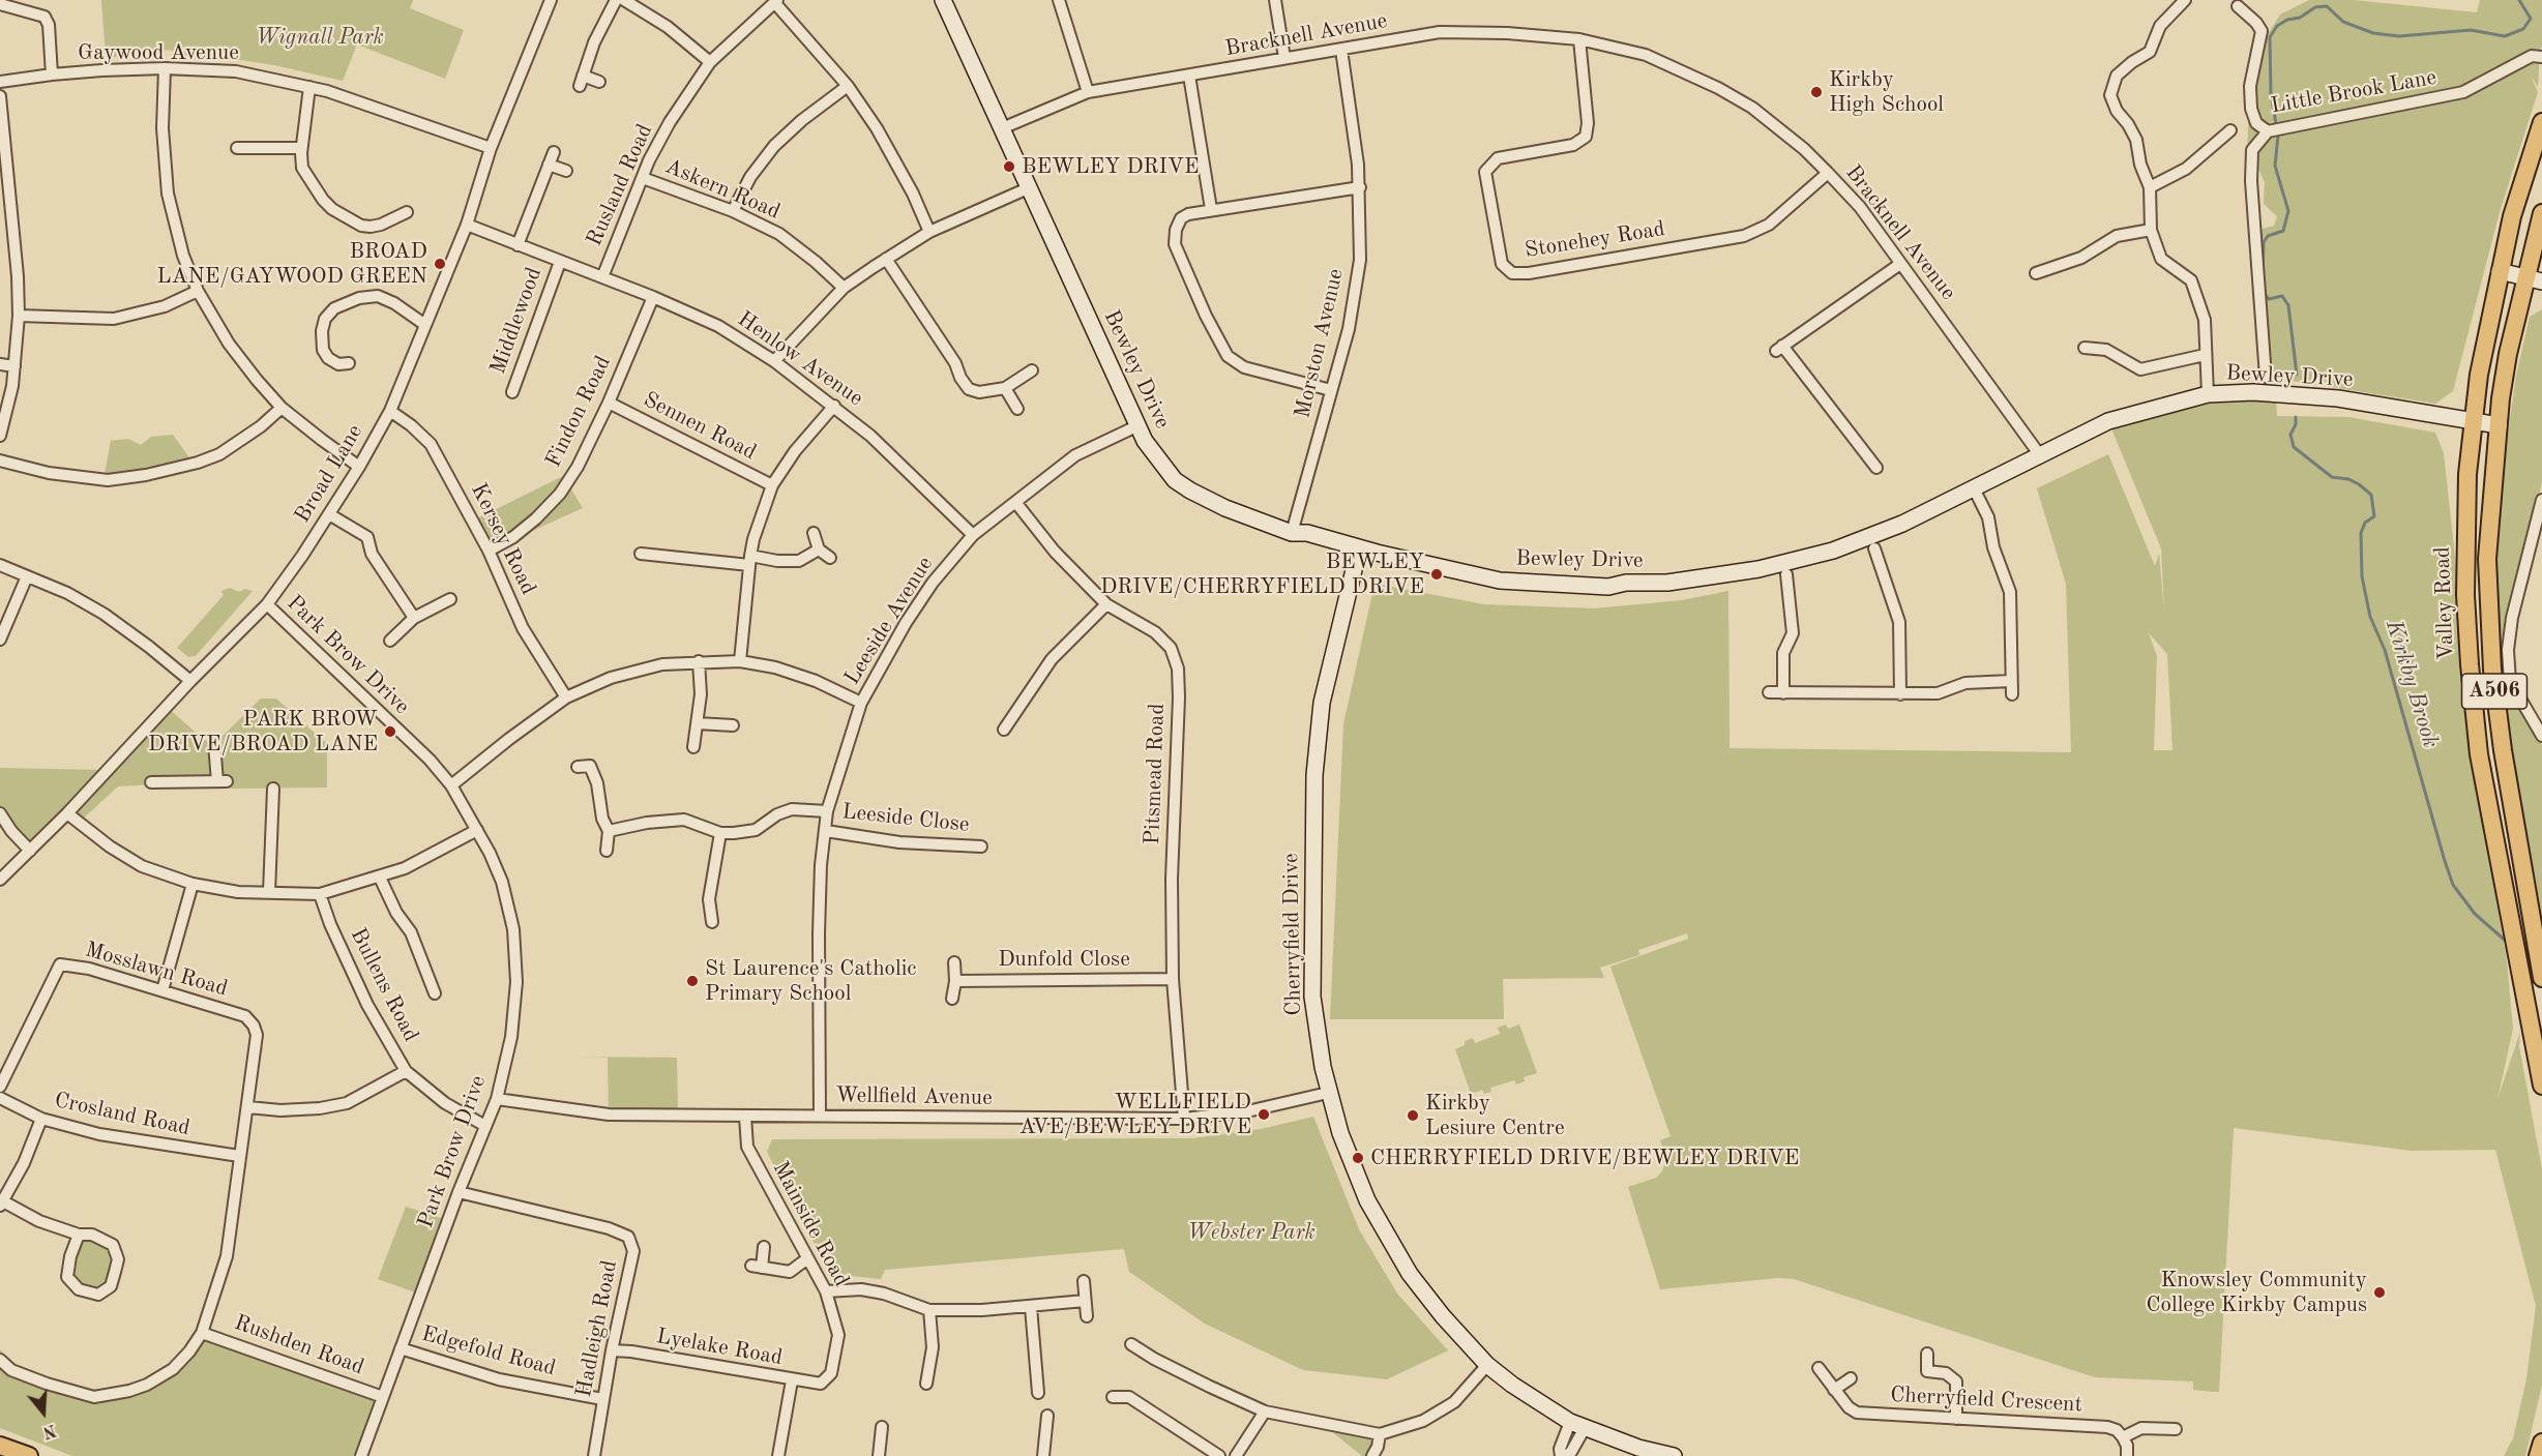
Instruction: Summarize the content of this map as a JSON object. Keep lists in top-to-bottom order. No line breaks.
{"streets":{"main road":["Valley Road","A506"],"street":["Bracknell Avenue","Gaywood Avenue","Little Brook Lane","Rusland Road","Askern Road","Stonehey Road","Middlewood","Morston Avenue","Henlow Avenue","Bewley Drive","Findon Road","Sennen Road","Broad Lane","Kersey Road","Leeside Avenue","Park Brow Drive","Pitsmead Road","Leeside Close","Cherryfield Drive","Dunfold Close","Mosslawn Road","Bullens Road","Wellfield Avenue","Crosland Road","Mainside Road","Hadleigh Road","Rushden Road","Lyelake Road","Edgefold Road","Cherryfield Crescent"]},"crossings":[["Bracknell Avenue","Stonehey Road"],["Bracknell Avenue","Morston Avenue"],["Bracknell Avenue","Bewley Drive"],["Gaywood Avenue","Broad Lane"],["Rusland Road","Askern Road"],["Rusland Road","Henlow Avenue"],["Middlewood","Henlow Avenue"],["Morston Avenue","Bewley Drive"],["Henlow Avenue","Findon Road"],["Henlow Avenue","Broad Lane"],["Henlow Avenue","Leeside Avenue"],["Bewley Drive","Valley Road"],["Bewley Drive","Leeside Avenue"],["Bewley Drive","Cherryfield Drive"],["Findon Road","Sennen Road"],["Findon Road","Kersey Road"],["Broad Lane","Kersey Road"],["Broad Lane","Park Brow Drive"],["Leeside Avenue","Pitsmead Road"],["Leeside Avenue","Leeside Close"],["Leeside Avenue","Wellfield Avenue"],["Park Brow Drive","Bullens Road"],["Park Brow Drive","Wellfield Avenue"],["Park Brow Drive","Hadleigh Road"],["Park Brow Drive","Rushden Road"],["Park Brow Drive","Edgefold Road"],["Pitsmead Road","Dunfold Close"],["Pitsmead Road","Wellfield Avenue"],["Cherryfield Drive","Wellfield Avenue"],["Mosslawn Road","Crosland Road"],["Mosslawn Road","Rushden Road"],["Wellfield Avenue","Mainside Road"],["Mainside Road","Lyelake Road"],["Hadleigh Road","Lyelake Road"],["Hadleigh Road","Edgefold Road"]],"water":["Kirkby Brook"],"parks":["Wignall Park","Webster Park"],"places":["Kirkby High School","BEWLEY DRIVE","BROAD LANE/GAYWOOD GREEN","BEWLEY DRIVE/CHERRYFIELD DRIVE","PARK BROW DRIVE/BROAD LANE","St Laurence's Catholic Primary School","WELLFIELD AVE/BEWLEY DRIVE","Kirkby Lesiure Centre","CHERRYFIELD DRIVE/BEWLEY DRIVE","Knowsley Community College Kirkby Campus"],"north":"bottom"}
